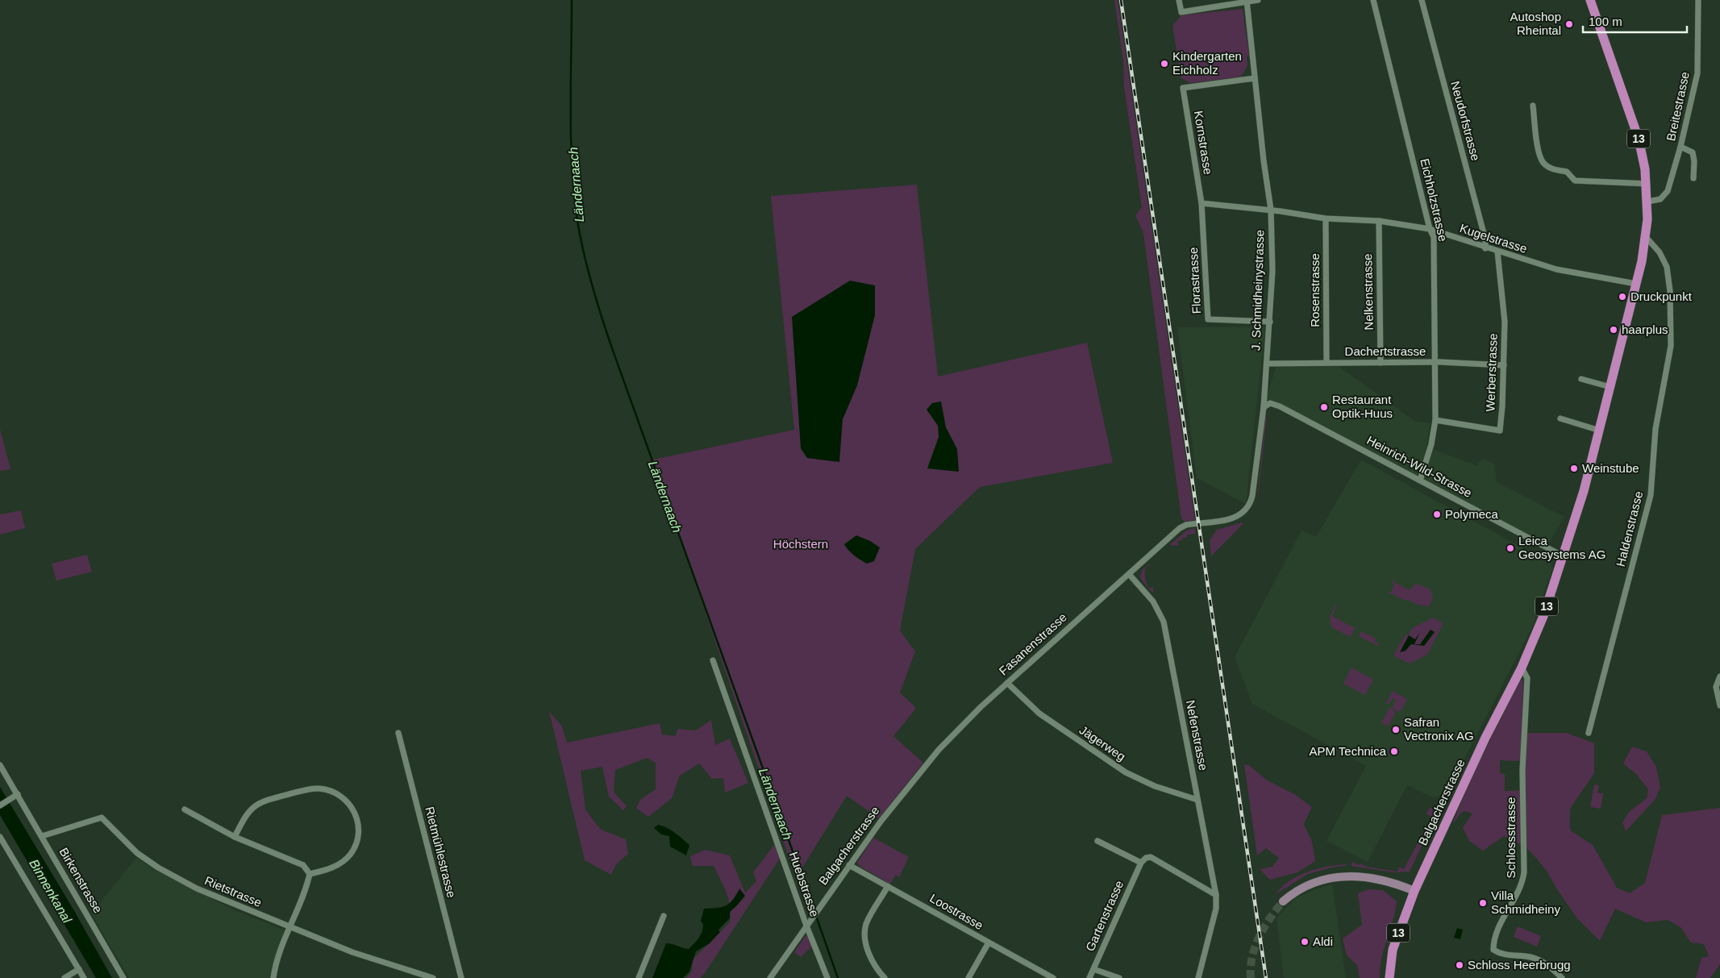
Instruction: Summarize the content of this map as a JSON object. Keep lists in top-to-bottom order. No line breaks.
{"streets":{"main road":["13","Balgacherstrasse"],"street":["Breitestrasse","Neudorfstrasse","Kornstrasse","Eichholzstrasse","Kugelstrasse","Florastrasse","J. Schmidheinystrasse","Rosenstrasse","Nelkenstrasse","Dachertstrasse","Werberstrasse","Heinrich-Wild-Strasse","Haldenstrasse","Fasanenstrasse","Nefenstrasse","Jägerweg","Schlossstrasse","Rietmühlestrasse","Birkenstrasse","Huebstrasse","Rietstrasse","Loostrasse","Gartenstrasse"]},"crossings":[["Breitestrasse","13"],["Neudorfstrasse","Kugelstrasse"],["13","Kugelstrasse"],["13","Haldenstrasse"],["13","Balgacherstrasse"],["Kornstrasse","Florastrasse"],["Kornstrasse","J. Schmidheinystrasse"],["Eichholzstrasse","Kugelstrasse"],["Eichholzstrasse","Dachertstrasse"],["Eichholzstrasse","Werberstrasse"],["Eichholzstrasse","Heinrich-Wild-Strasse"],["Kugelstrasse","J. Schmidheinystrasse"],["Kugelstrasse","Rosenstrasse"],["Kugelstrasse","Nelkenstrasse"],["Kugelstrasse","Werberstrasse"],["Kugelstrasse","Balgacherstrasse"],["Florastrasse","J. Schmidheinystrasse"],["J. Schmidheinystrasse","Dachertstrasse"],["J. Schmidheinystrasse","Heinrich-Wild-Strasse"],["J. Schmidheinystrasse","Fasanenstrasse"],["J. Schmidheinystrasse","Nefenstrasse"],["Rosenstrasse","Dachertstrasse"],["Nelkenstrasse","Dachertstrasse"],["Dachertstrasse","Werberstrasse"],["Heinrich-Wild-Strasse","Balgacherstrasse"],["Fasanenstrasse","Nefenstrasse"],["Fasanenstrasse","Jägerweg"],["Fasanenstrasse","Balgacherstrasse"],["Nefenstrasse","Jägerweg"],["Balgacherstrasse","Schlossstrasse"],["Balgacherstrasse","Huebstrasse"],["Balgacherstrasse","Loostrasse"],["Birkenstrasse","Rietstrasse"]],"water":["Ländernaach","Binnenkanal"],"parks":["Höchstern"],"places":["Autoshop Rheintal","Kindergarten Eichholz","Druckpunkt","haarplus","Restaurant Optik-Huus","Weinstube","Polymeca","Leica Geosystems AG","Safran Vectronix AG","APM Technica","Villa Schmidheiny","Aldi","Schloss Heerbrugg"],"scale_bar":"100 m"}
